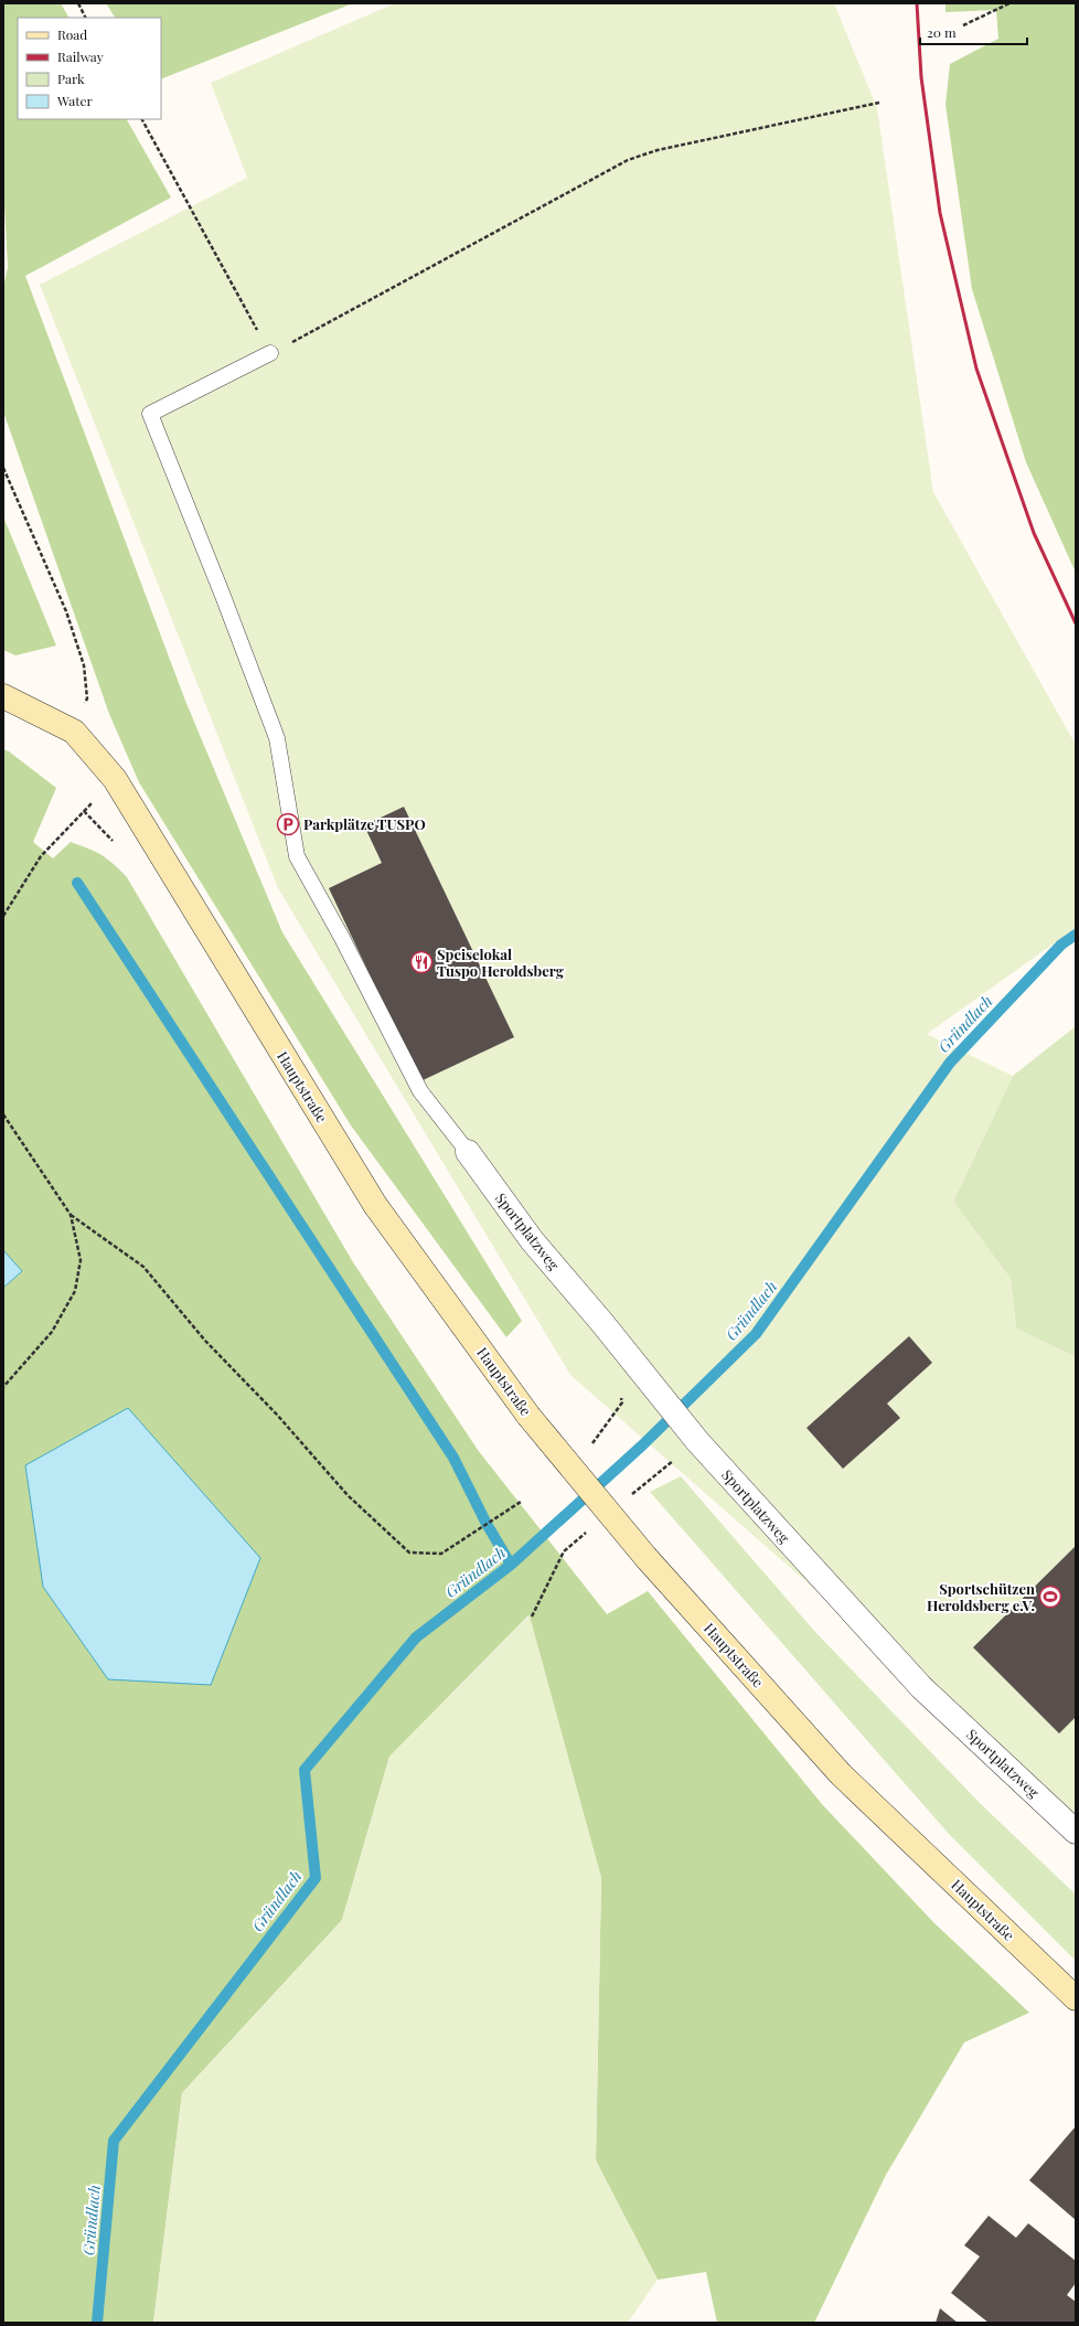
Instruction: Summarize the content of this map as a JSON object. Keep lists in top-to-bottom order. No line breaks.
{"streets":{"street":["Hauptstraße","Sportplatzweg"]},"water":["Gründlach"],"places":{"parking":["Parkplätze TUSPO"],"restaurant":["Speiselokal Tuspo Heroldsberg"],"sports":["Sportschützen Heroldsberg e.V."]},"legend":["Road","Railway","Park","Water"],"scale_bar":"20 m"}
